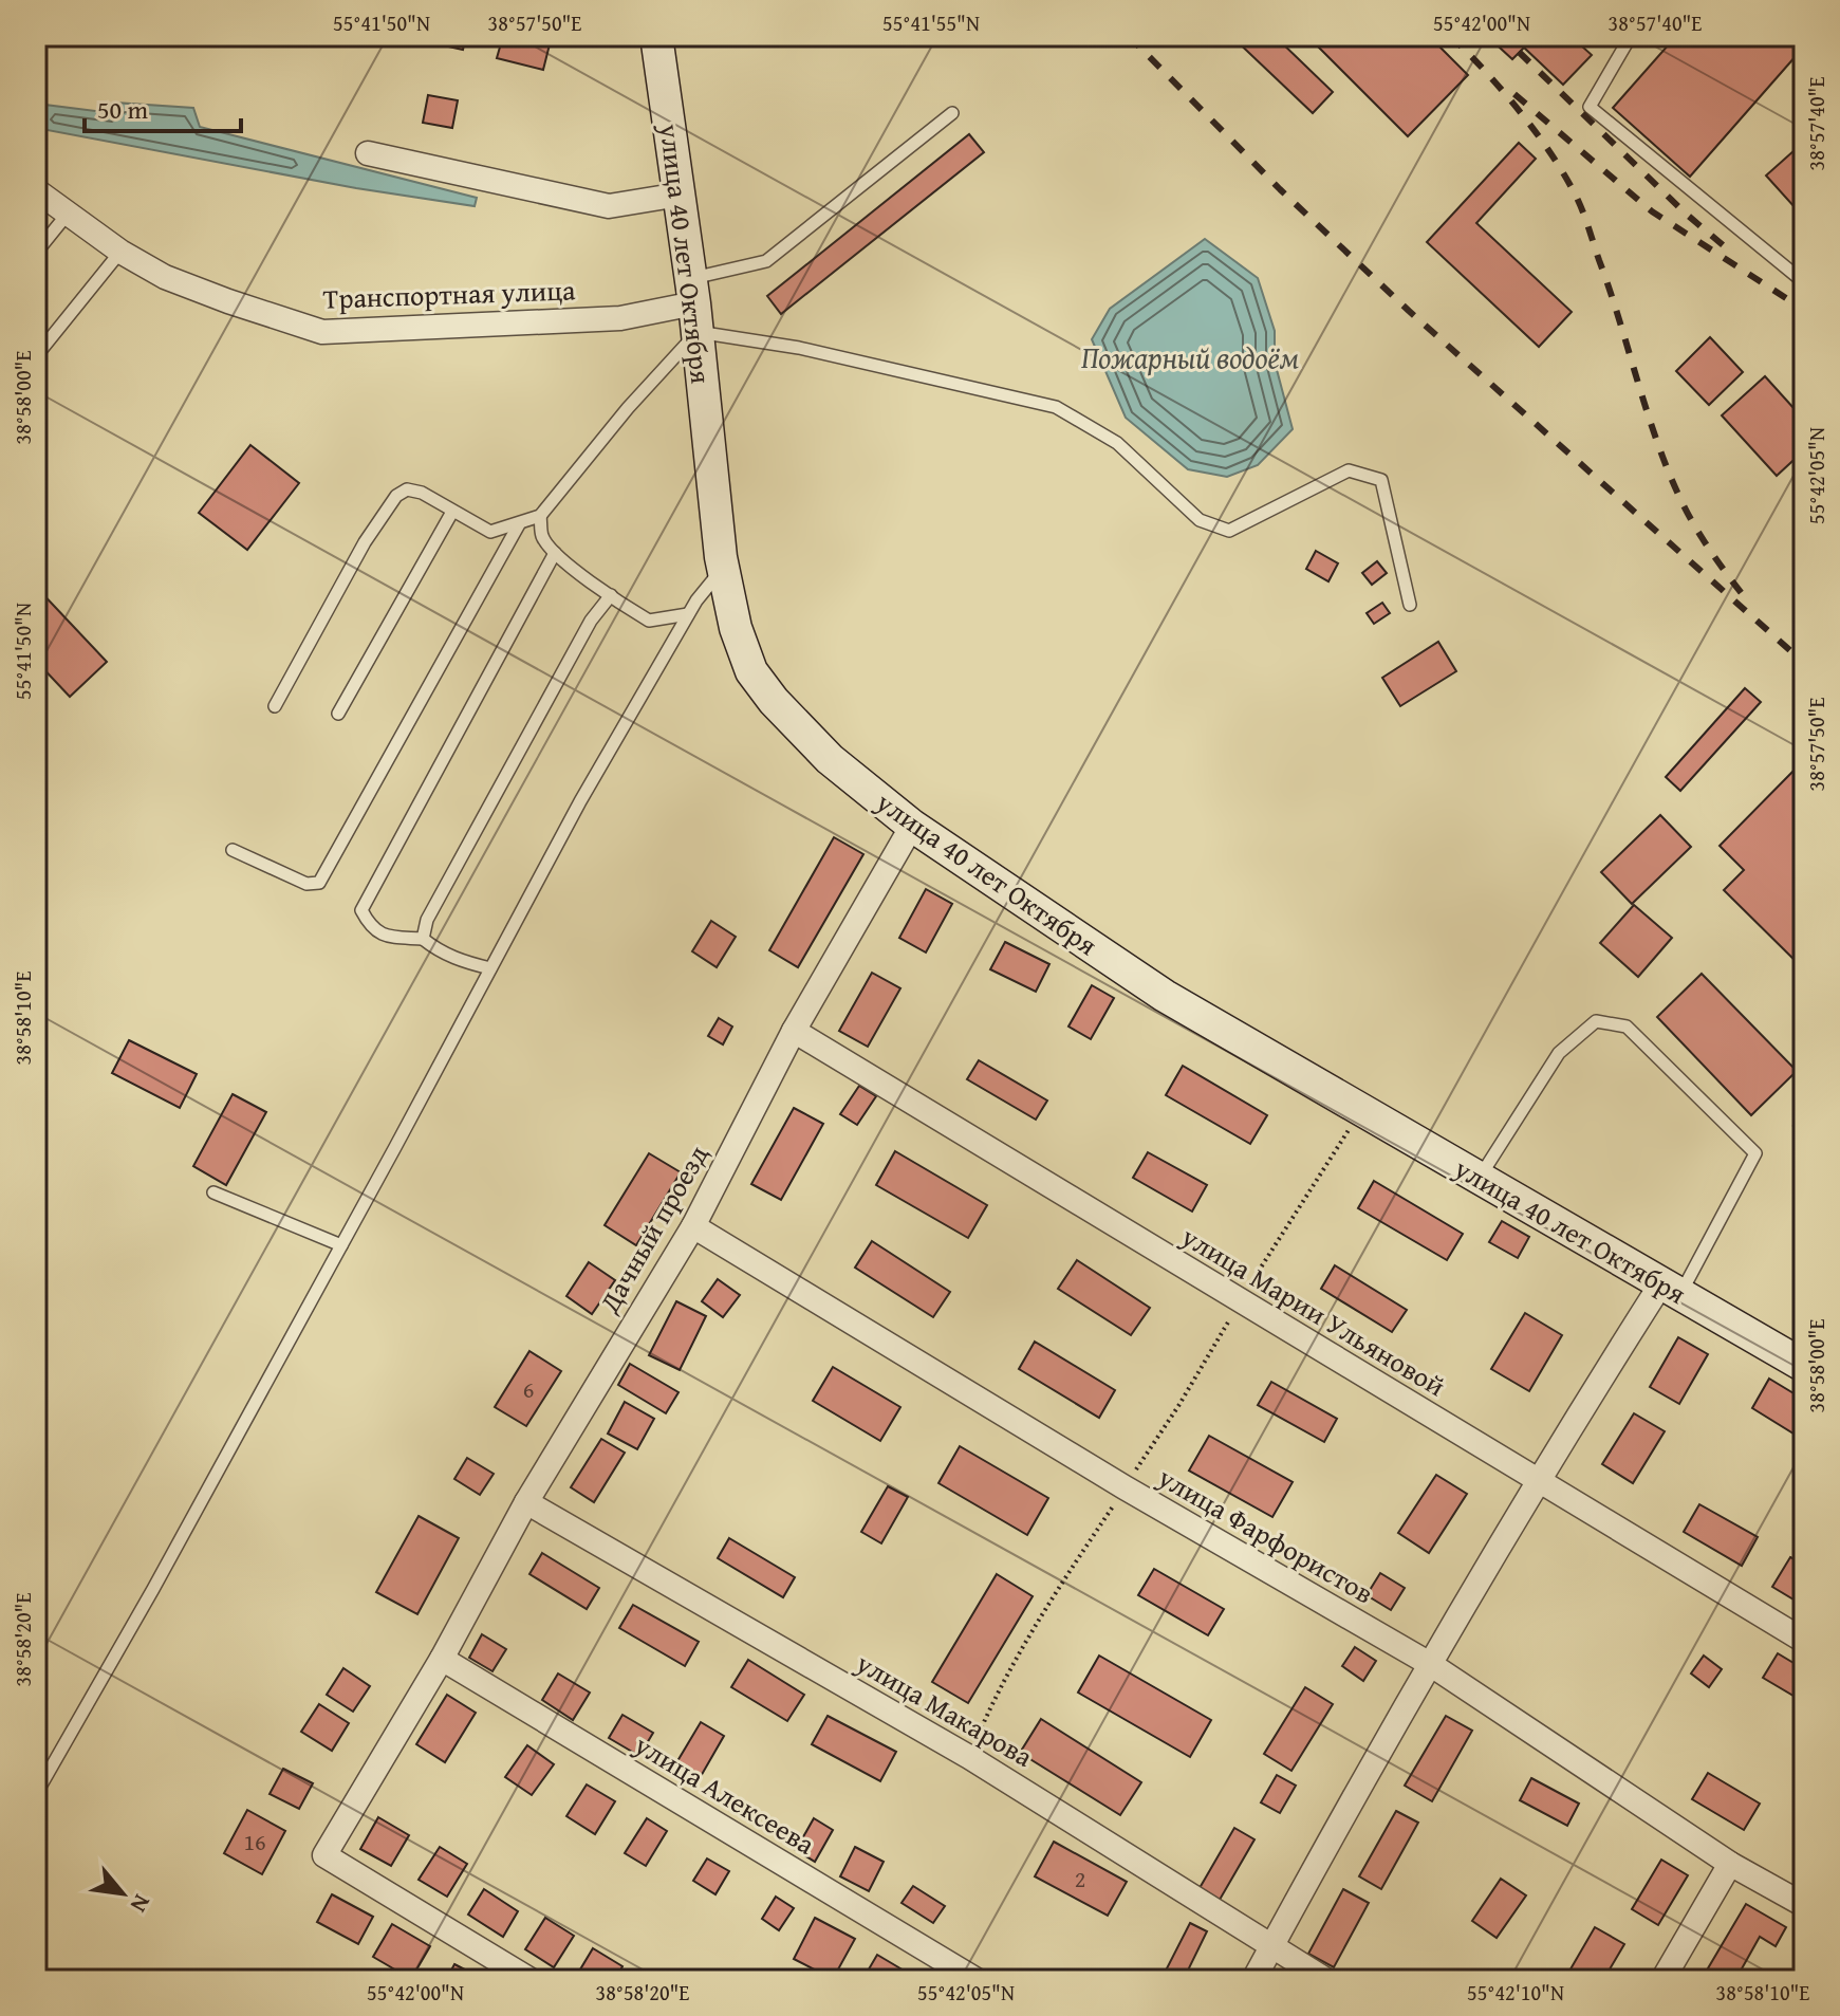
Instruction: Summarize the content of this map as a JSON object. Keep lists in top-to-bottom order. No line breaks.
{"streets":{"street":["улица 40 лет Октября","Транспортная улица","Дачный проезд","улица Марии Ульяновой","улица Фарфористов","улица Макарова","улица Алексеева"]},"crossings":[["улица 40 лет Октября","Транспортная улица"],["улица 40 лет Октября","Дачный проезд"],["Дачный проезд","улица Марии Ульяновой"],["Дачный проезд","улица Фарфористов"],["Дачный проезд","улица Макарова"],["Дачный проезд","улица Алексеева"]],"water":["Пожарный водоём"],"house_numbers":["6","16","2"],"scale_bar":"50 m","north":"bottom right","coordinates":["55°41'50\"N","38°57'50\"E","55°41'55\"N","55°42'00\"N","38°57'40\"E","38°58'00\"E","55°42'05\"N","38°58'10\"E","38°58'20\"E","55°42'10\"N"]}
